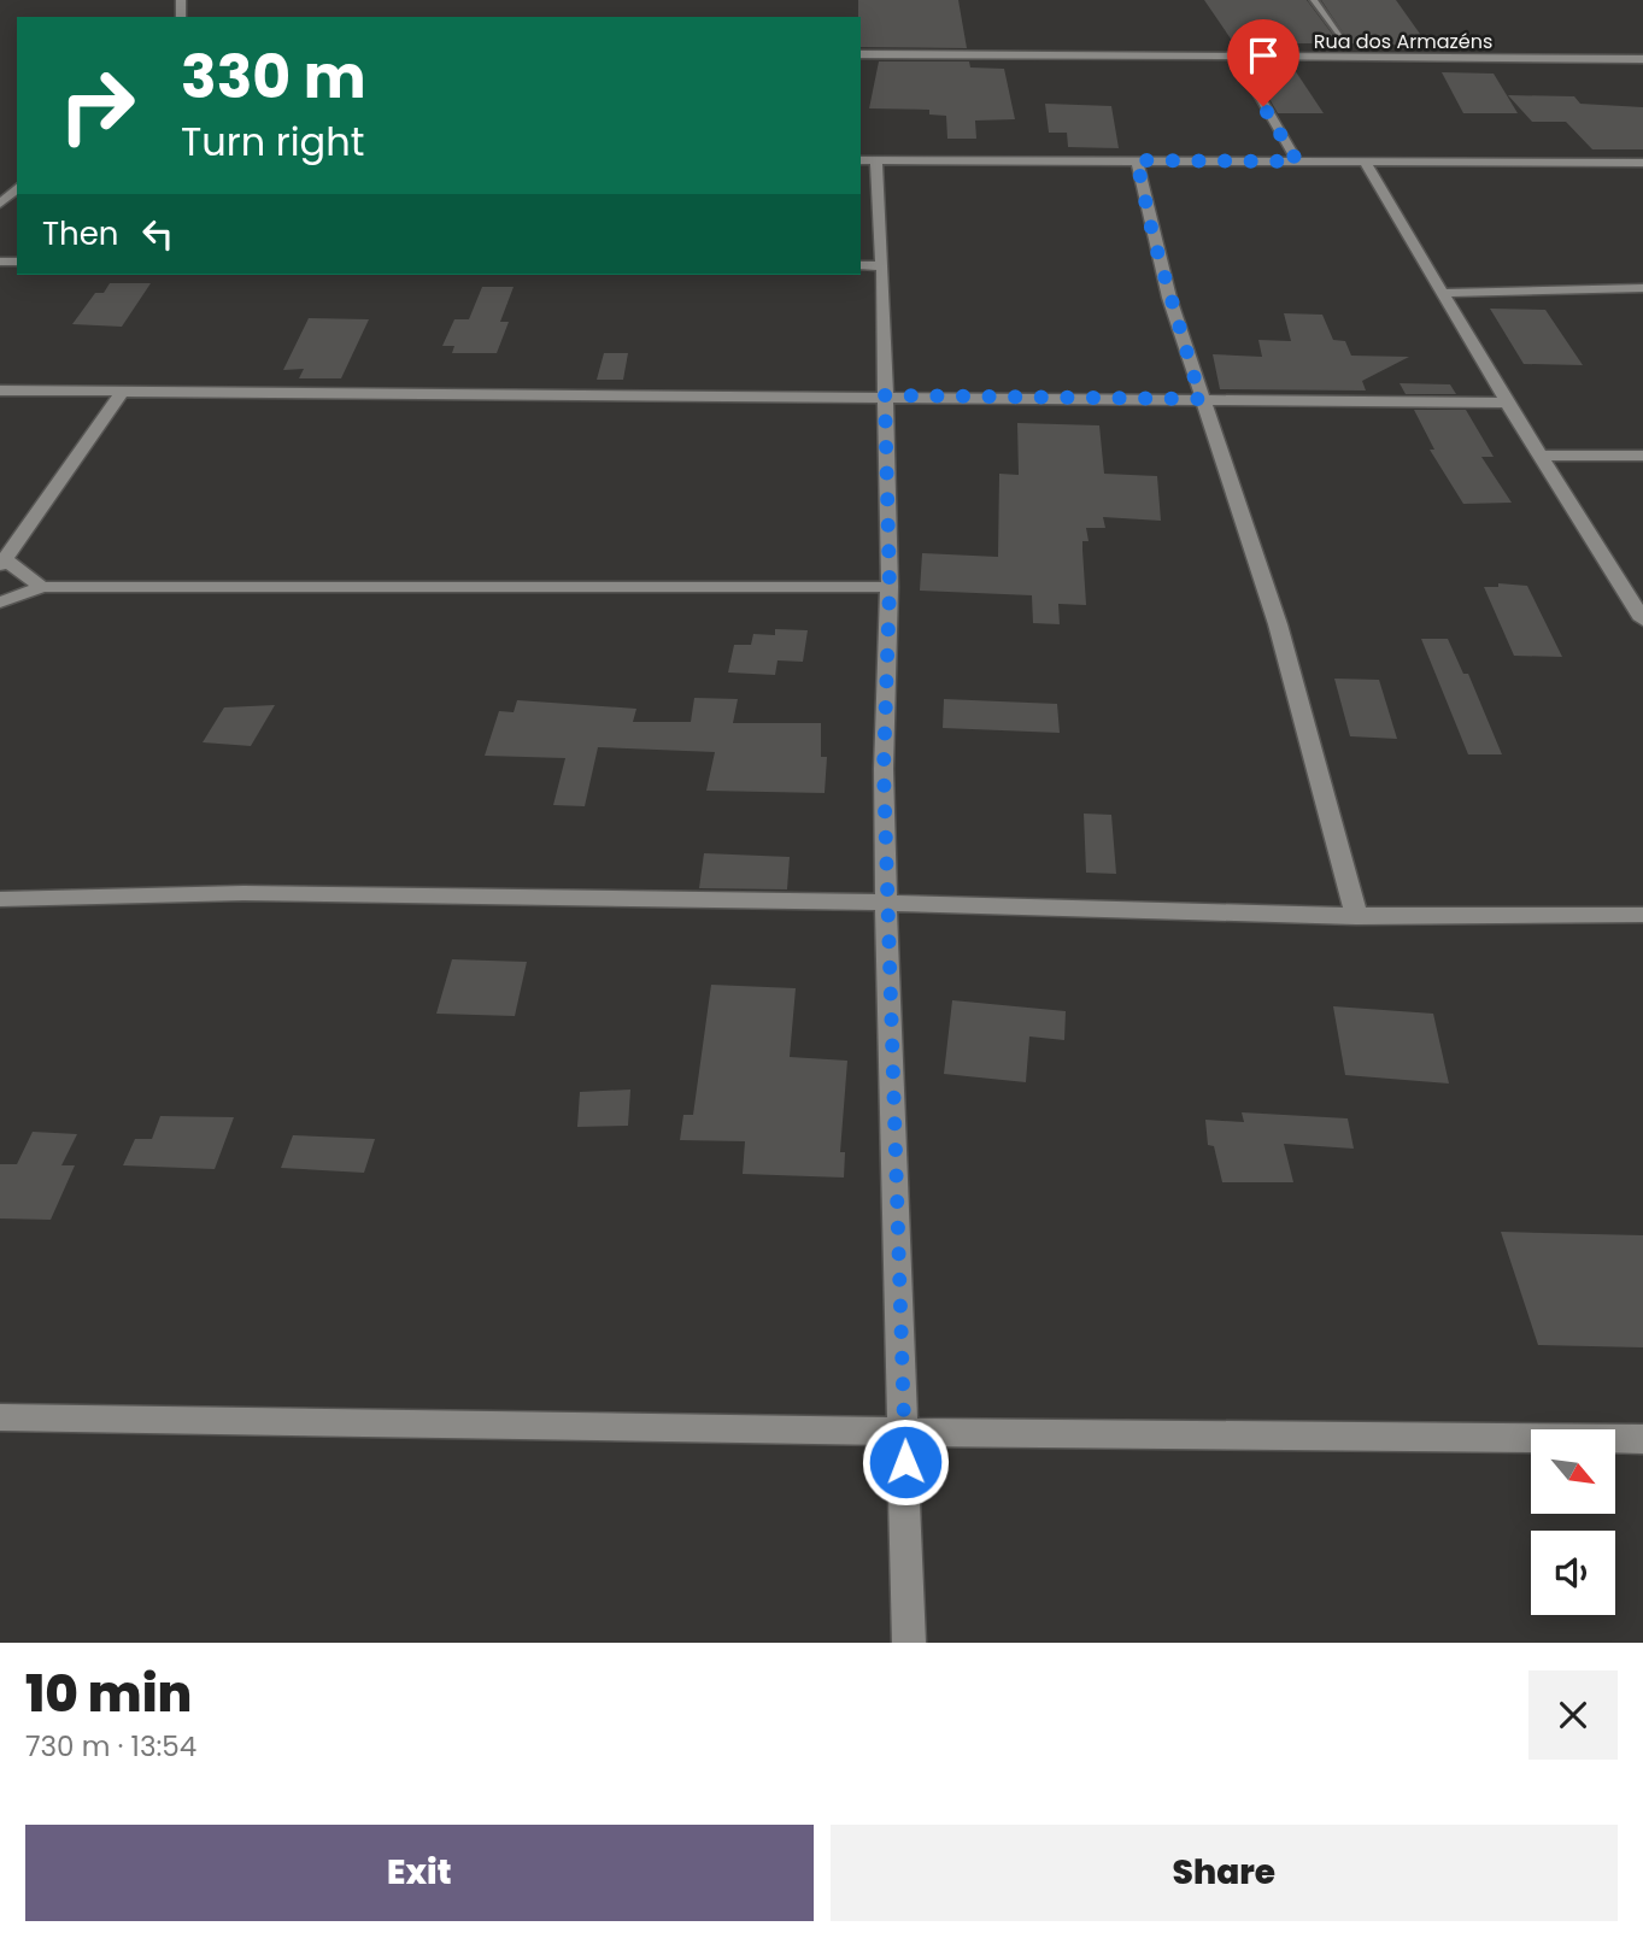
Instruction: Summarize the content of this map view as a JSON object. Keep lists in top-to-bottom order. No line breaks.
{"streets":{"street":["Rua dos Armazéns"]},"north":"bottom right","page":{"turn":["330 m","Turn right"],"then":"Then","heading":["10 min","730 m · 13:54"],"buttons":["Exit","Share"]}}
